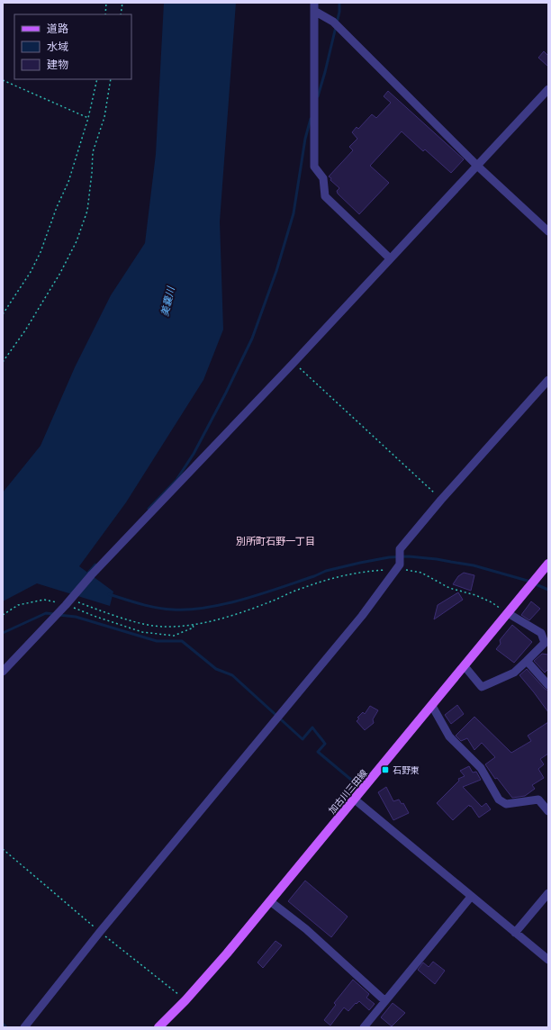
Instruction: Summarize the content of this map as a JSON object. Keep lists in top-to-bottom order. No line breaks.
{"streets":{"main road":["加古川三田線"]},"districts":["別所町石野一丁目"],"water":["美嚢川"],"places":{"transit":["石野東"]},"legend":["道路","水域","建物"]}
